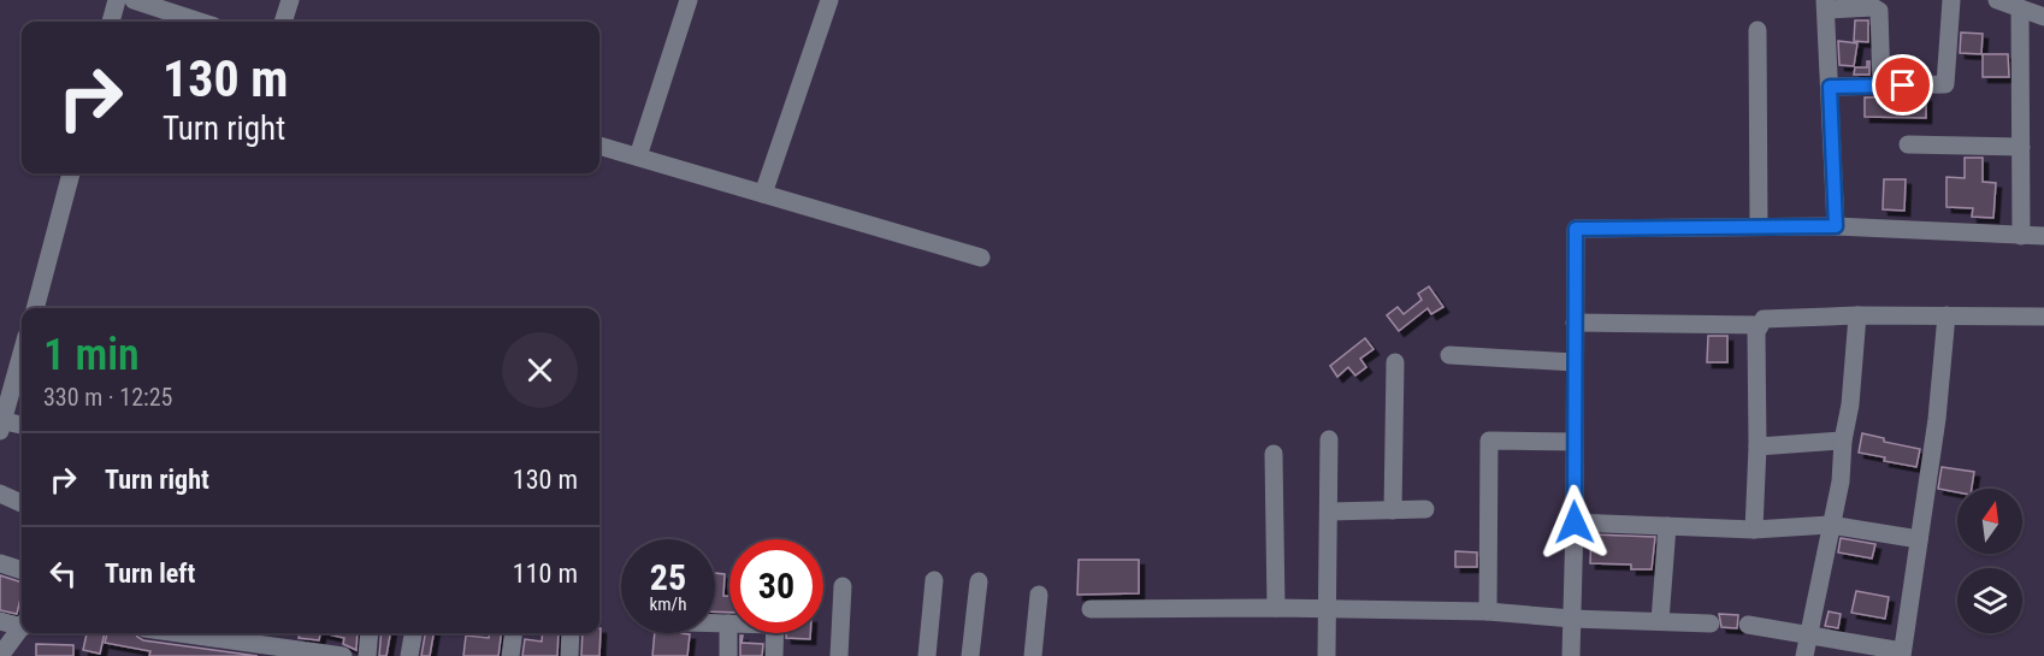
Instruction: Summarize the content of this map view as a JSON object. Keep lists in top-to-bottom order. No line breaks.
{"north":"top","page":{"turn":["130 m","Turn right"],"heading":["1 min","330 m · 12:25"],"list":[{"name":"Turn right","value":"130 m"},{"name":"Turn left","value":"110 m"}],"speed":"25 km/h","limit":"30"}}
